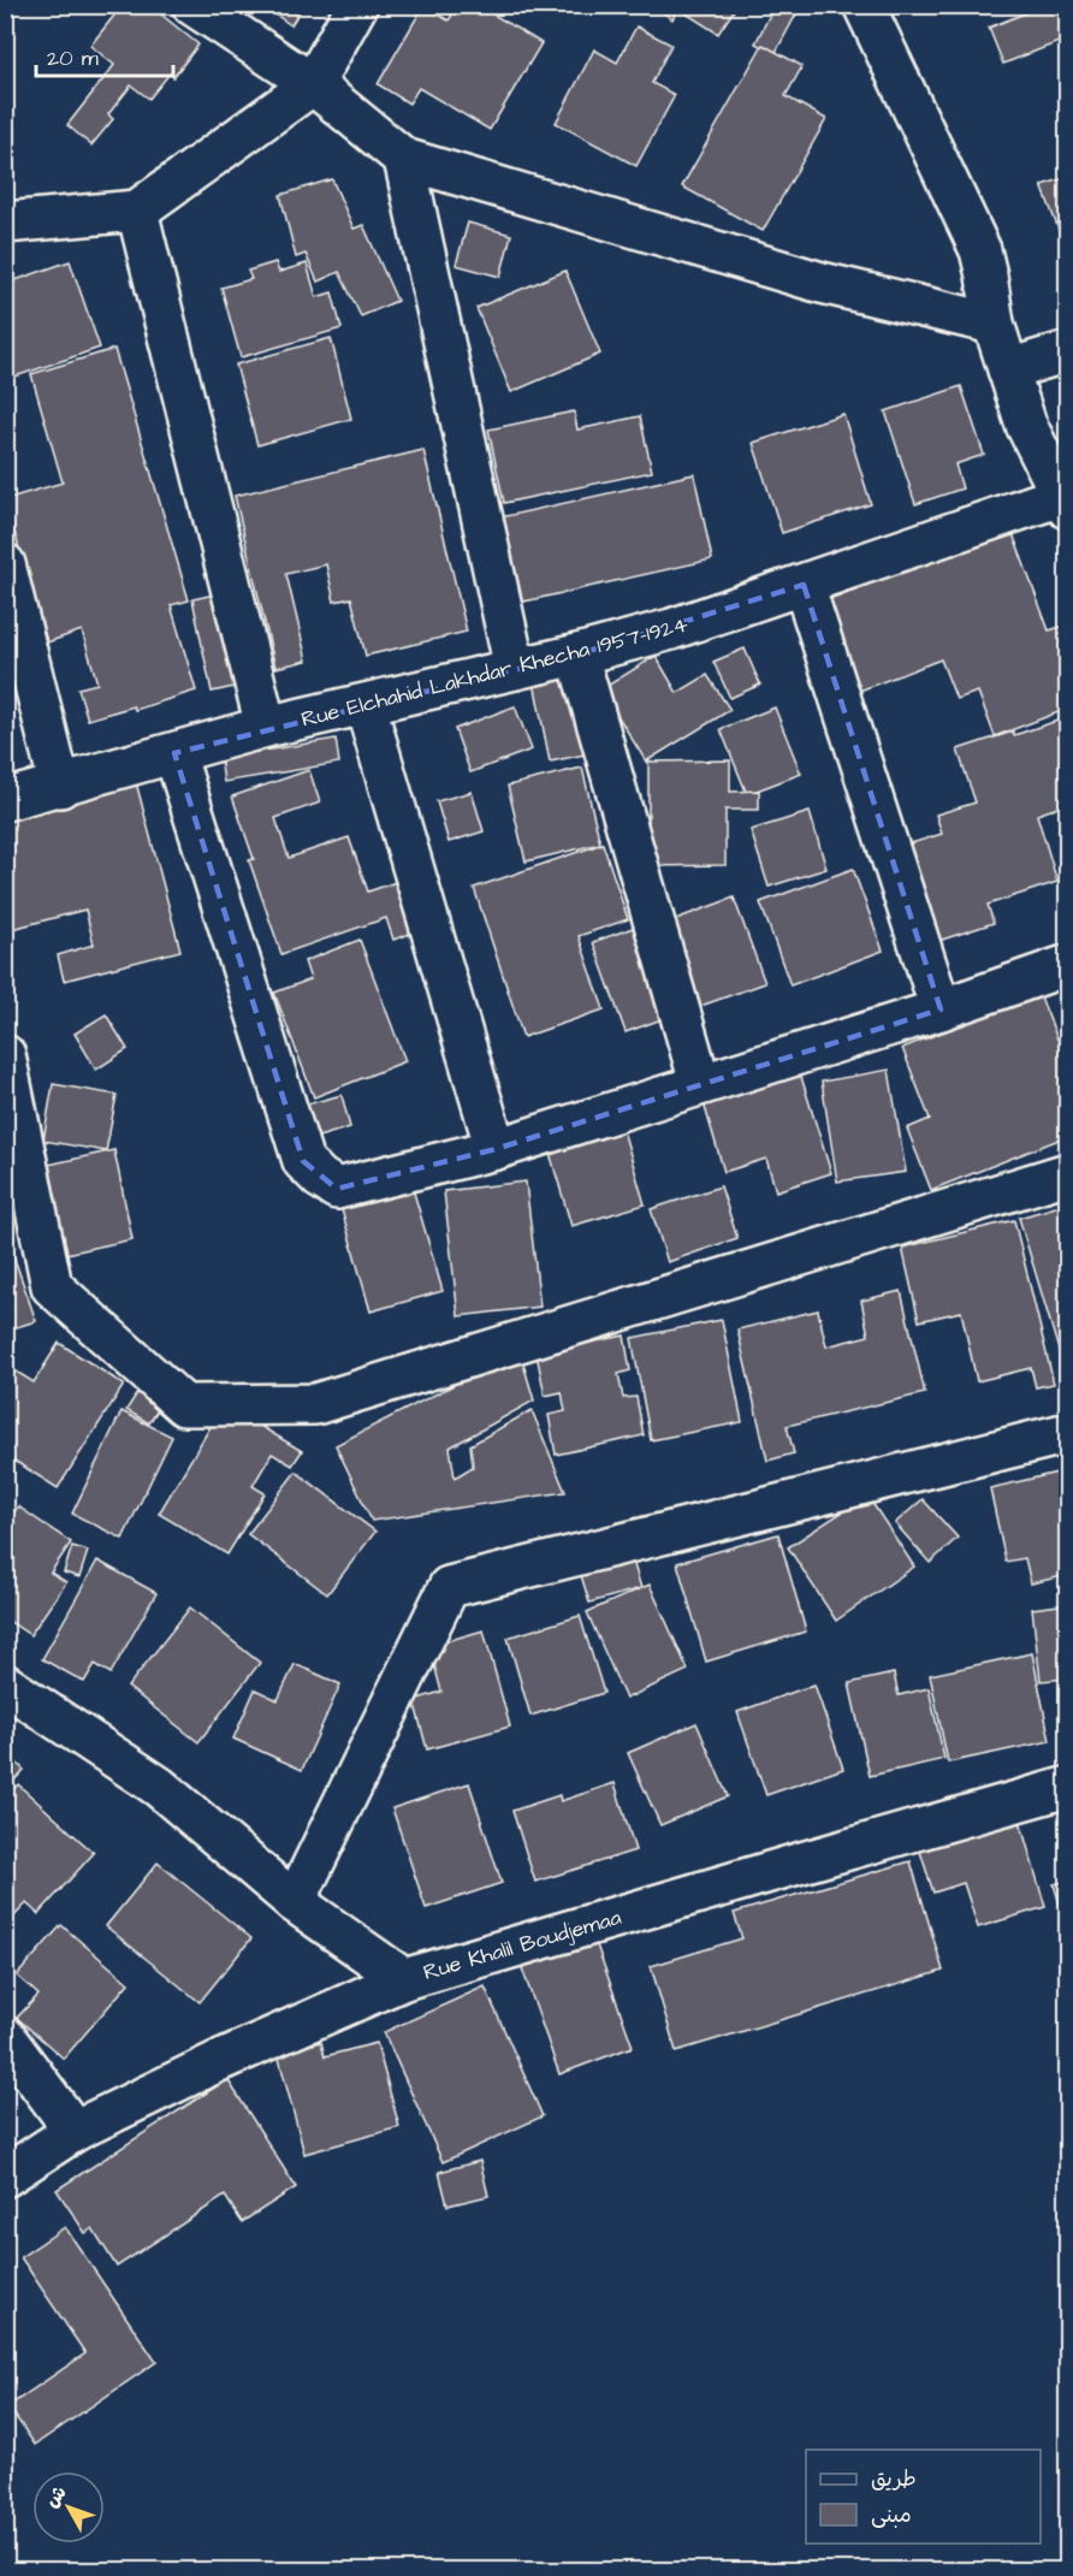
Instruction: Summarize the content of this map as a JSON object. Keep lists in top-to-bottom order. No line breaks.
{"streets":{"street":["Rue Elchahid Lakhdar Khecha 1957-1924","Rue Khalil Boudjemaa"]},"legend":["طريق","مبنى"],"scale_bar":"20 m","north":"top left"}
